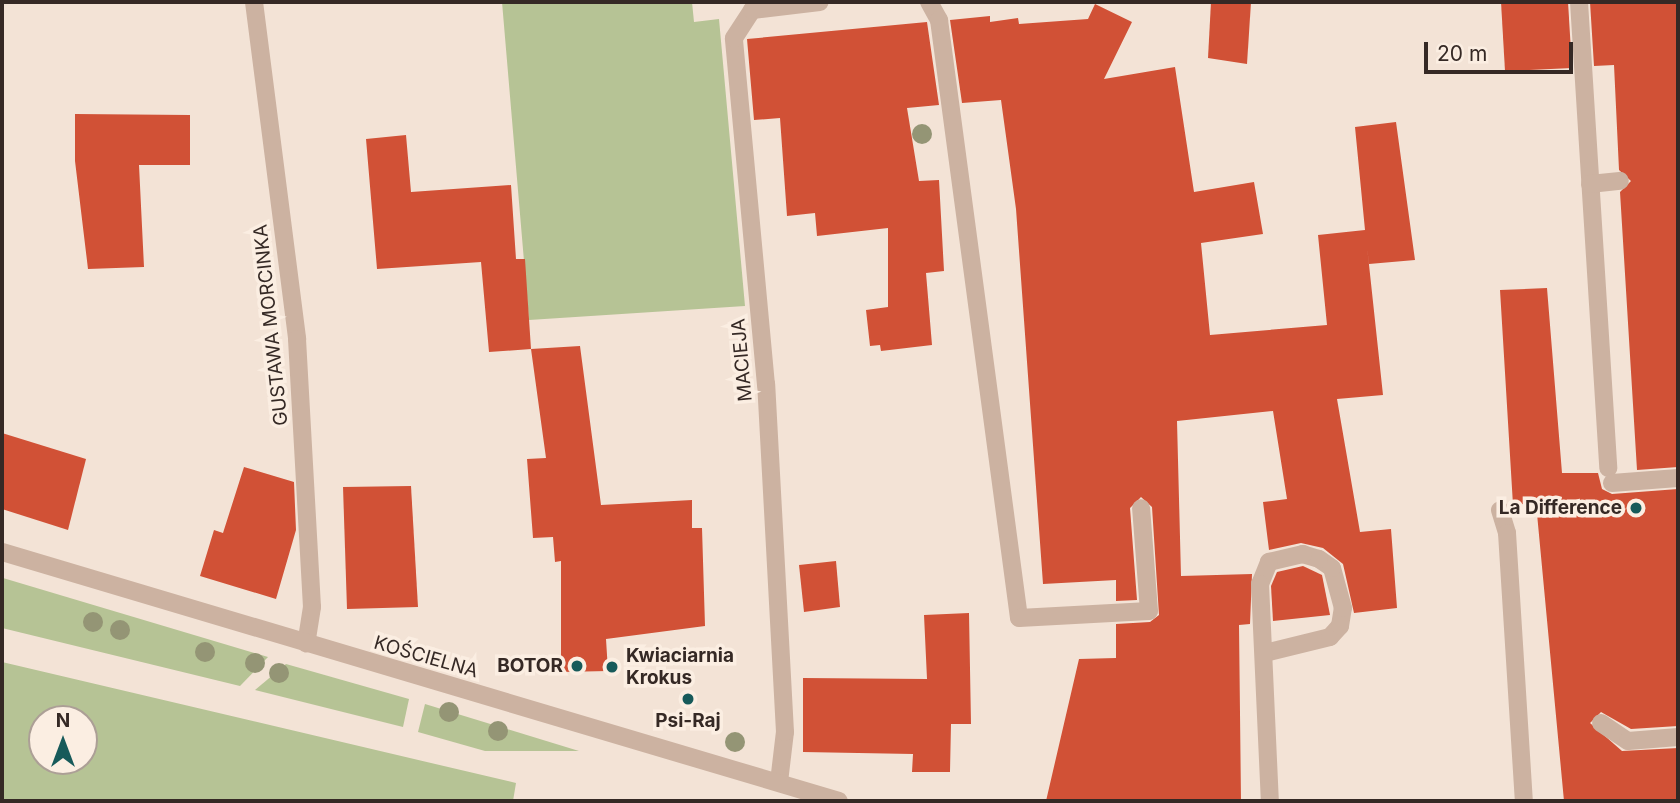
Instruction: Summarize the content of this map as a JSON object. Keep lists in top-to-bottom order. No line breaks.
{"streets":{"street":["GUSTAWA MORCINKA","MACIEJA","KOŚCIELNA"]},"crossings":[["GUSTAWA MORCINKA","KOŚCIELNA"],["MACIEJA","KOŚCIELNA"]],"places":["La Difference","BOTOR","Kwiaciarnia Krokus","Psi-Raj"],"scale_bar":"20 m","north":"top"}
